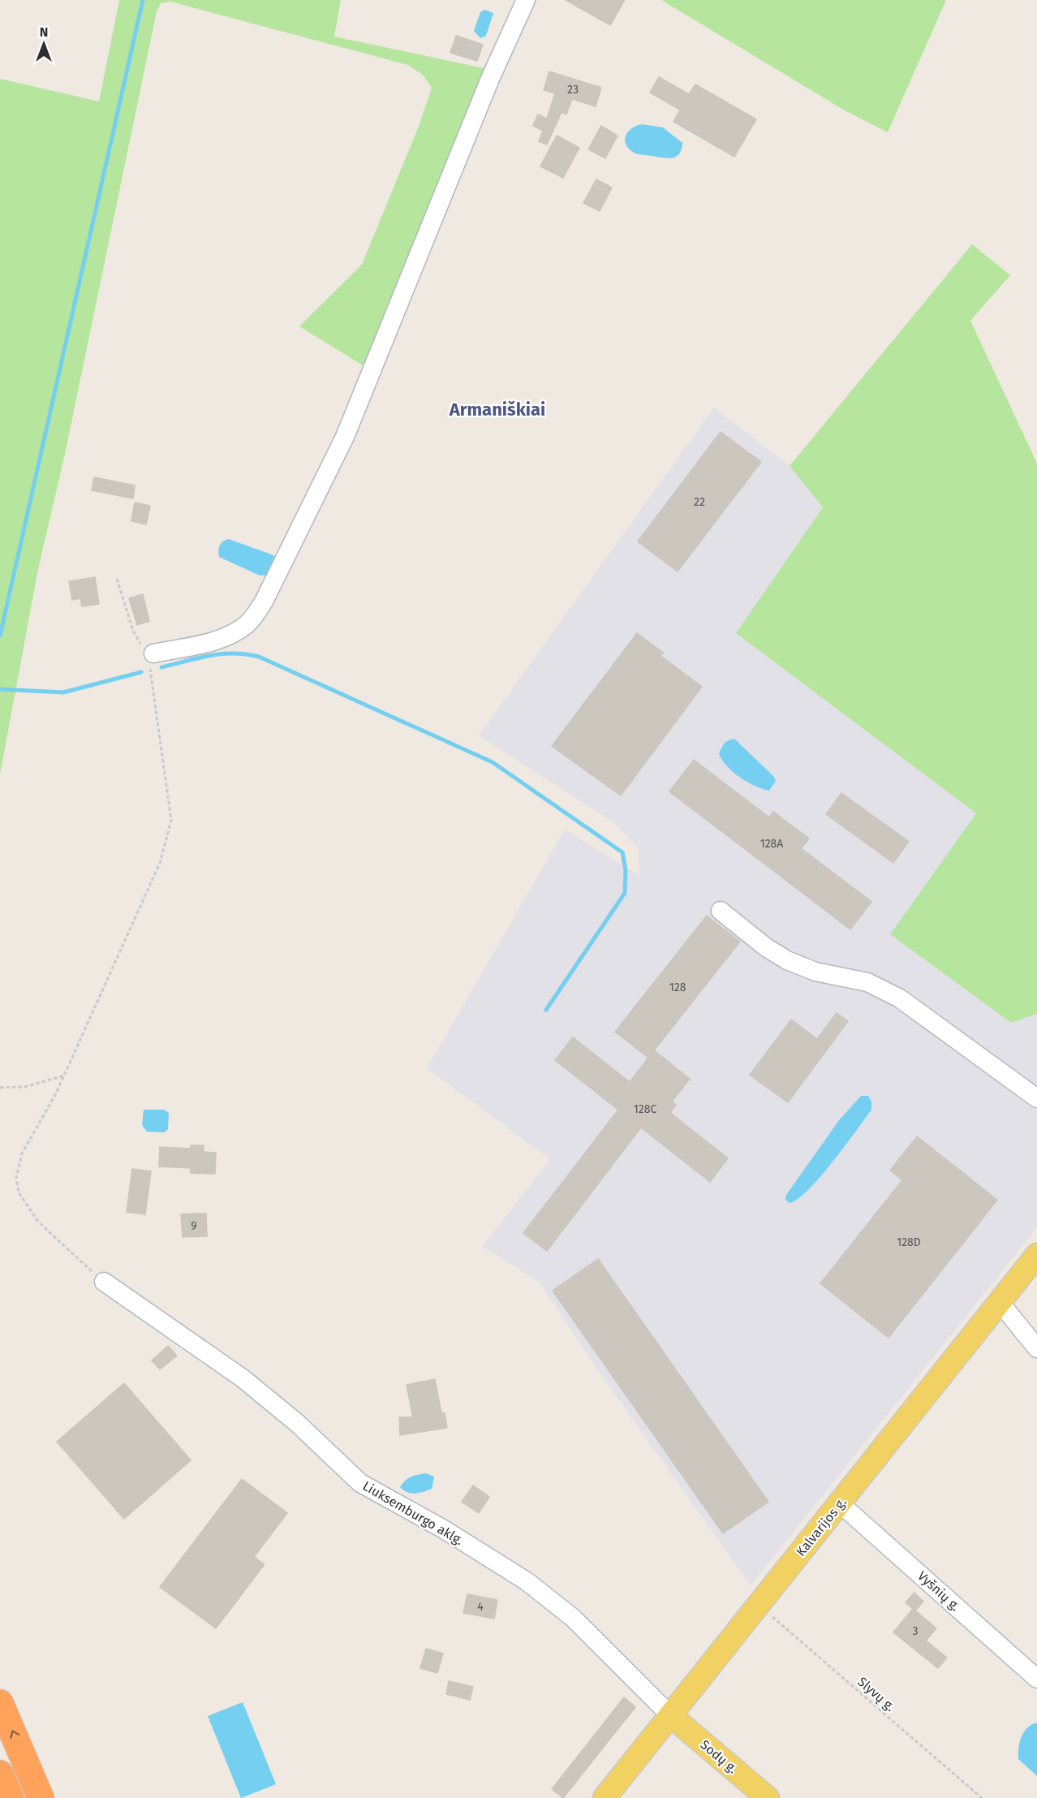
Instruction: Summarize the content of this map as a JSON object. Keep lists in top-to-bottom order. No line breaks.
{"streets":{"main road":["Kalvarijos g.","Sodų g."],"street":["Liuksemburgo aklg.","Vyšnių g."],"path":["Slyvų g."]},"crossings":[["Liuksemburgo aklg.","Kalvarijos g."],["Liuksemburgo aklg.","Sodų g."],["Kalvarijos g.","Vyšnių g."],["Kalvarijos g.","Slyvų g."],["Kalvarijos g.","Sodų g."]],"districts":["Armaniškiai"],"house_numbers":["23","22","128A","128","128C","9","128D","4","3"],"north":"top"}
